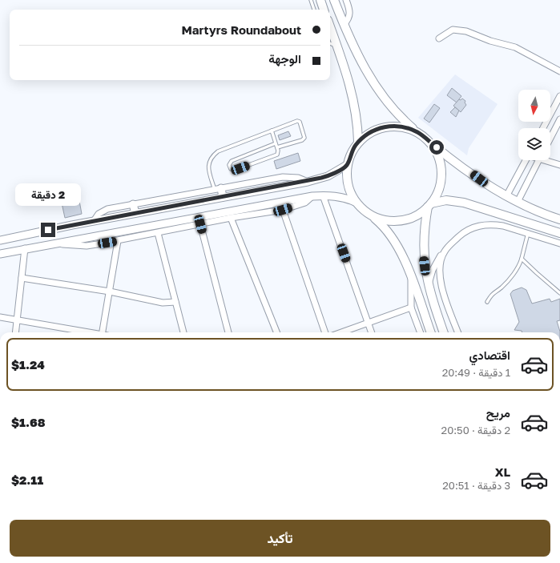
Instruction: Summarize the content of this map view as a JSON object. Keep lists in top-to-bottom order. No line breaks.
{"north":"bottom","page":{"banner":["Martyrs Roundabout","الوجهة"],"bubble":"2 دقيقة","list":[{"name":"اقتصادي","note":"1 دقيقة · 20:49","value":"$1.24"},{"name":"مريح","note":"2 دقيقة · 20:50","value":"$1.68"},{"name":"XL","note":"3 دقيقة · 20:51","value":"$2.11"}],"buttons":"تأكيد"}}
